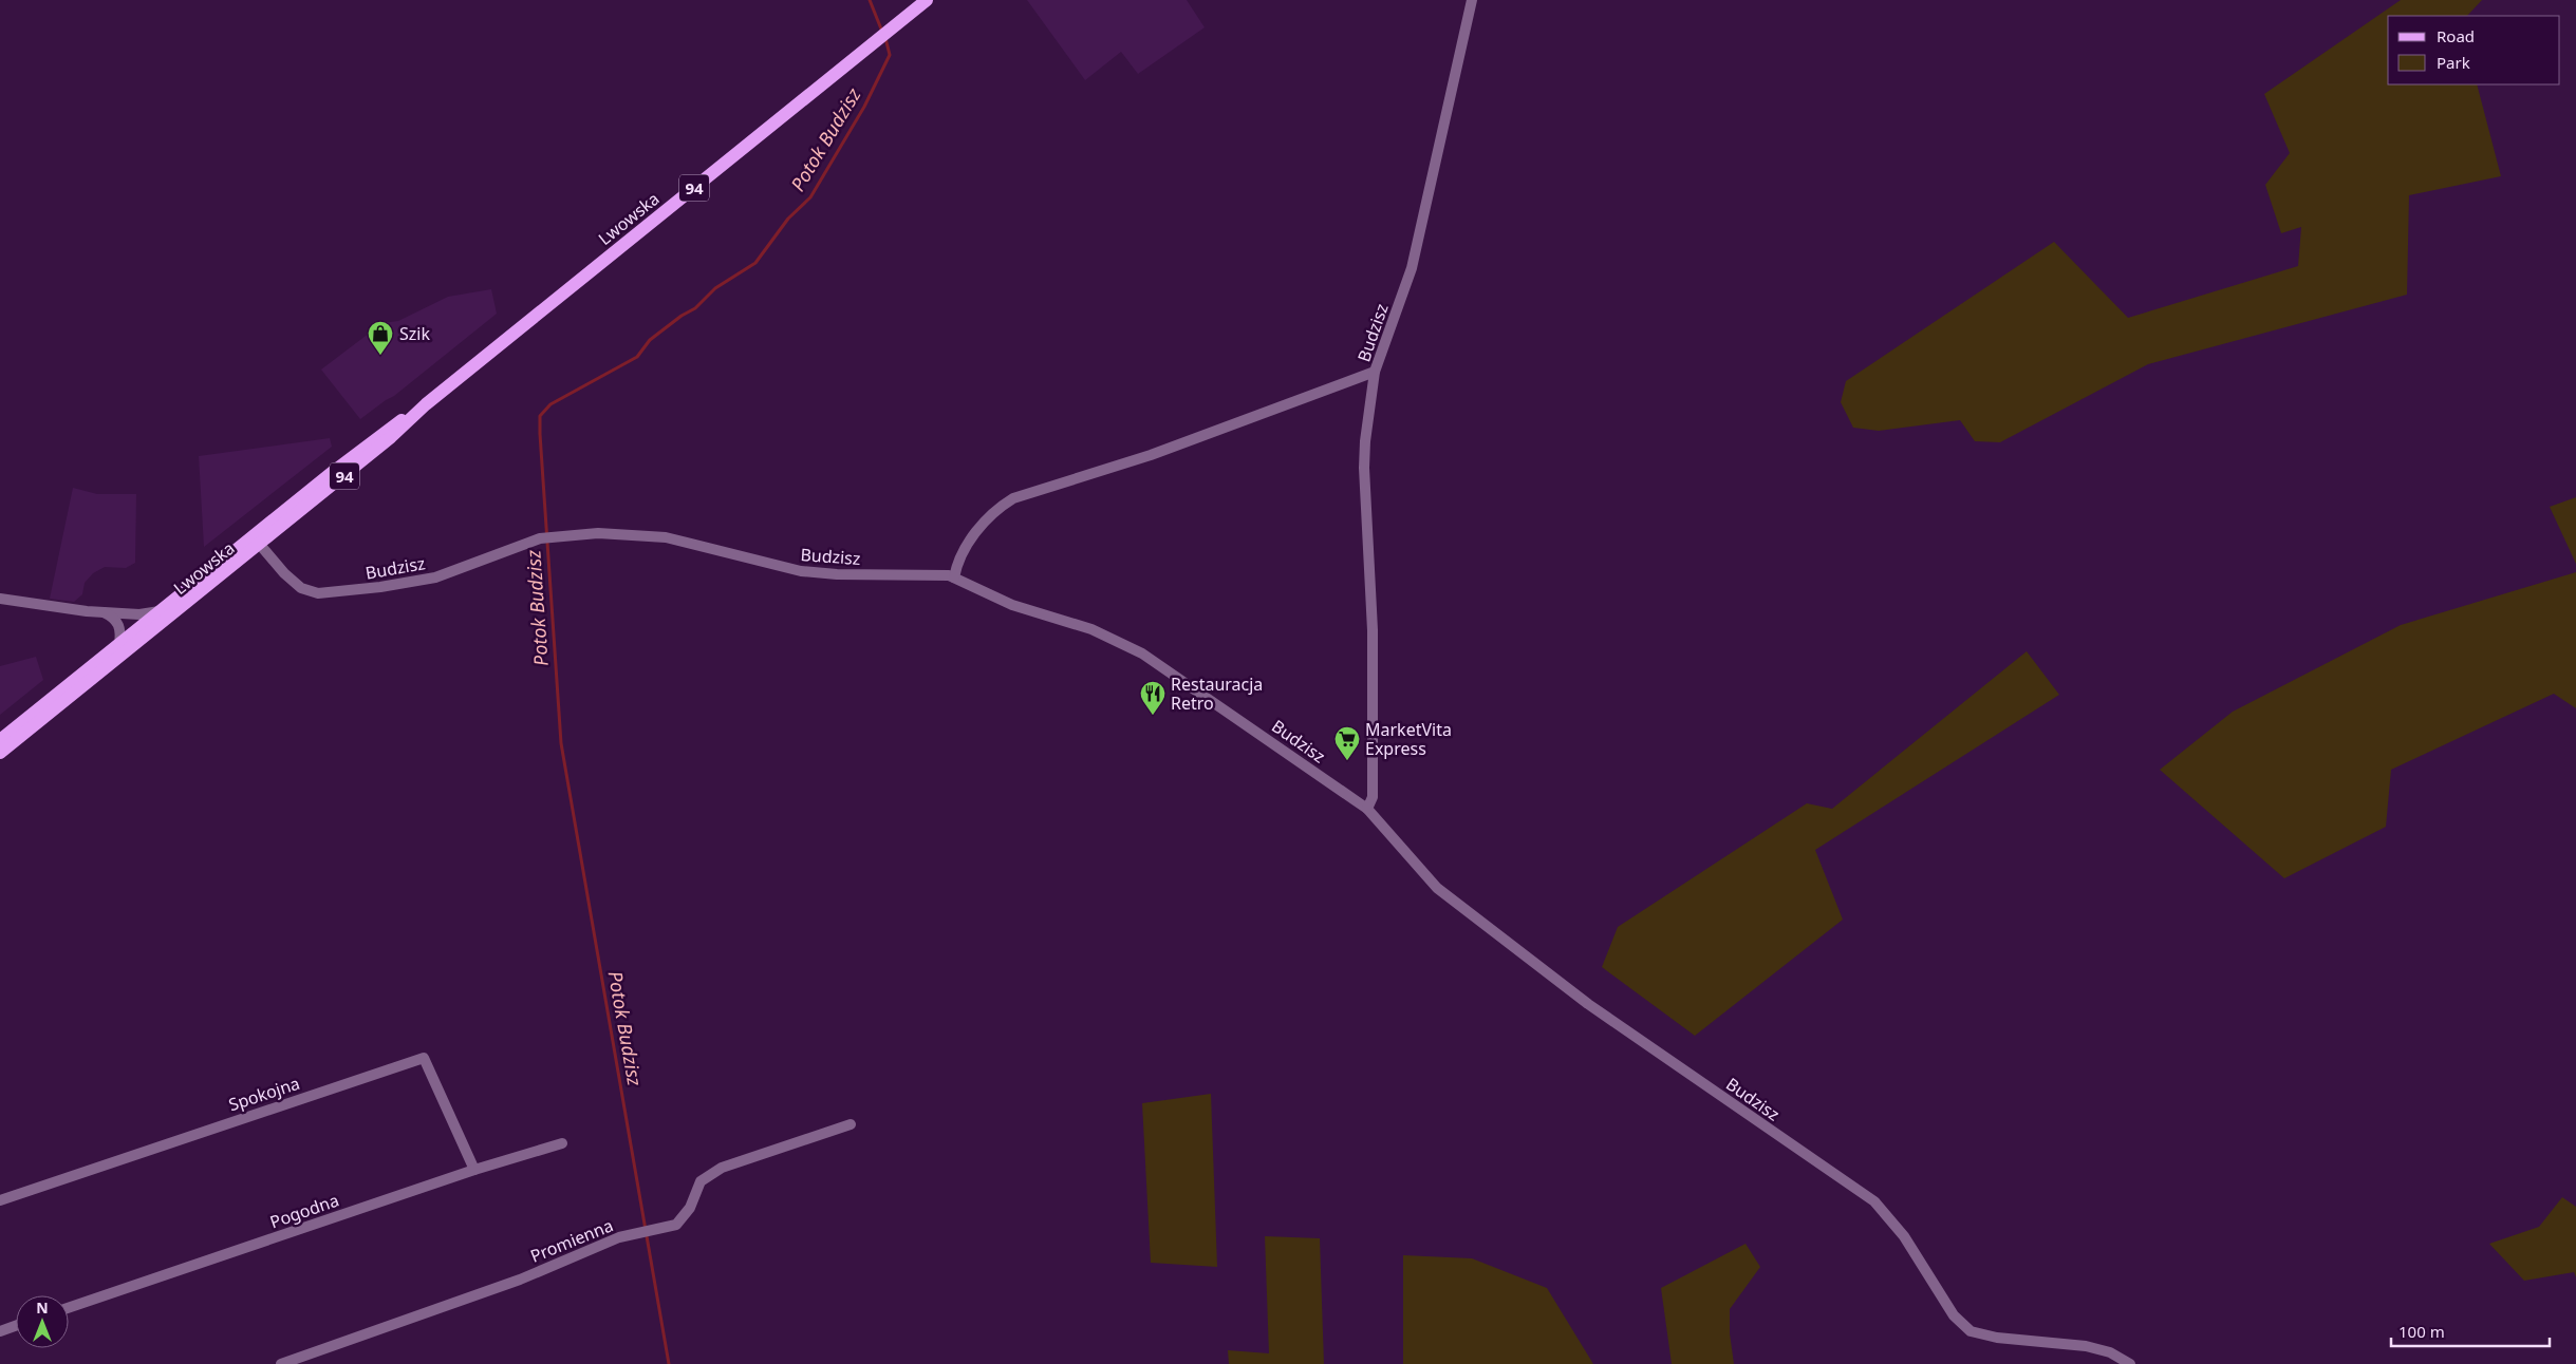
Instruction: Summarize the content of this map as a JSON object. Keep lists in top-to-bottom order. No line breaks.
{"streets":{"main road":["94","Lwowska"],"street":["Budzisz","Spokojna","Pogodna","Promienna"]},"crossings":[["Lwowska","Budzisz"],["Spokojna","Pogodna"]],"water":["Potok Budzisz"],"places":{"shop":["Szik"],"restaurant":["Restauracja Retro"],"supermarket":["MarketVita Express"]},"legend":["Road","Park"],"scale_bar":"100 m","north":"top"}
